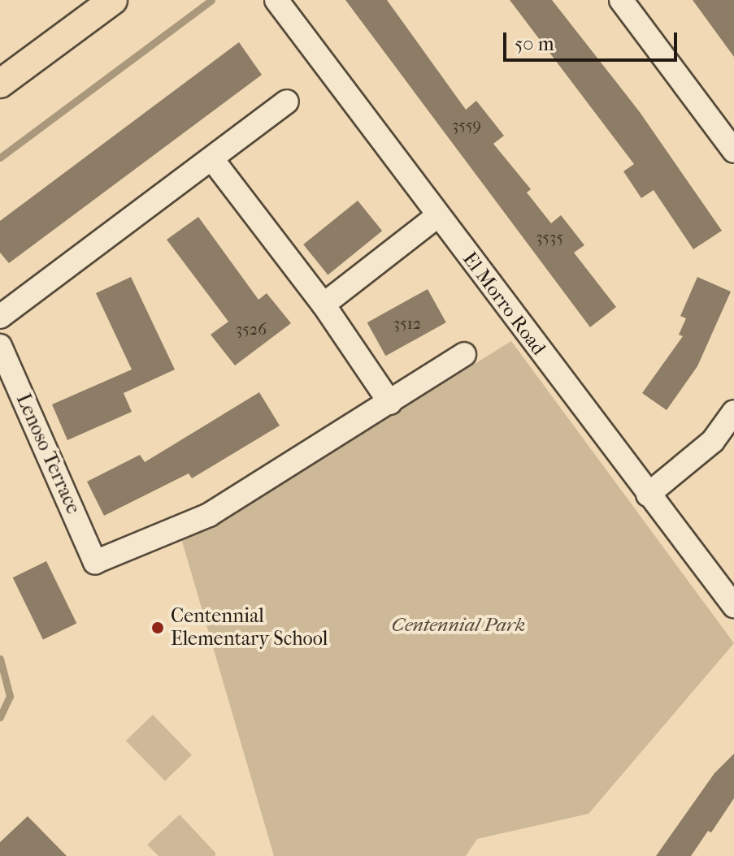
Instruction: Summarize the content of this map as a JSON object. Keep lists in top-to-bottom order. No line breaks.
{"streets":{"street":["El Morro Road","Lenoso Terrace"]},"parks":["Centennial Park"],"places":["Centennial Elementary School"],"house_numbers":["3559","3535","3512","3526"],"scale_bar":"50 m"}
